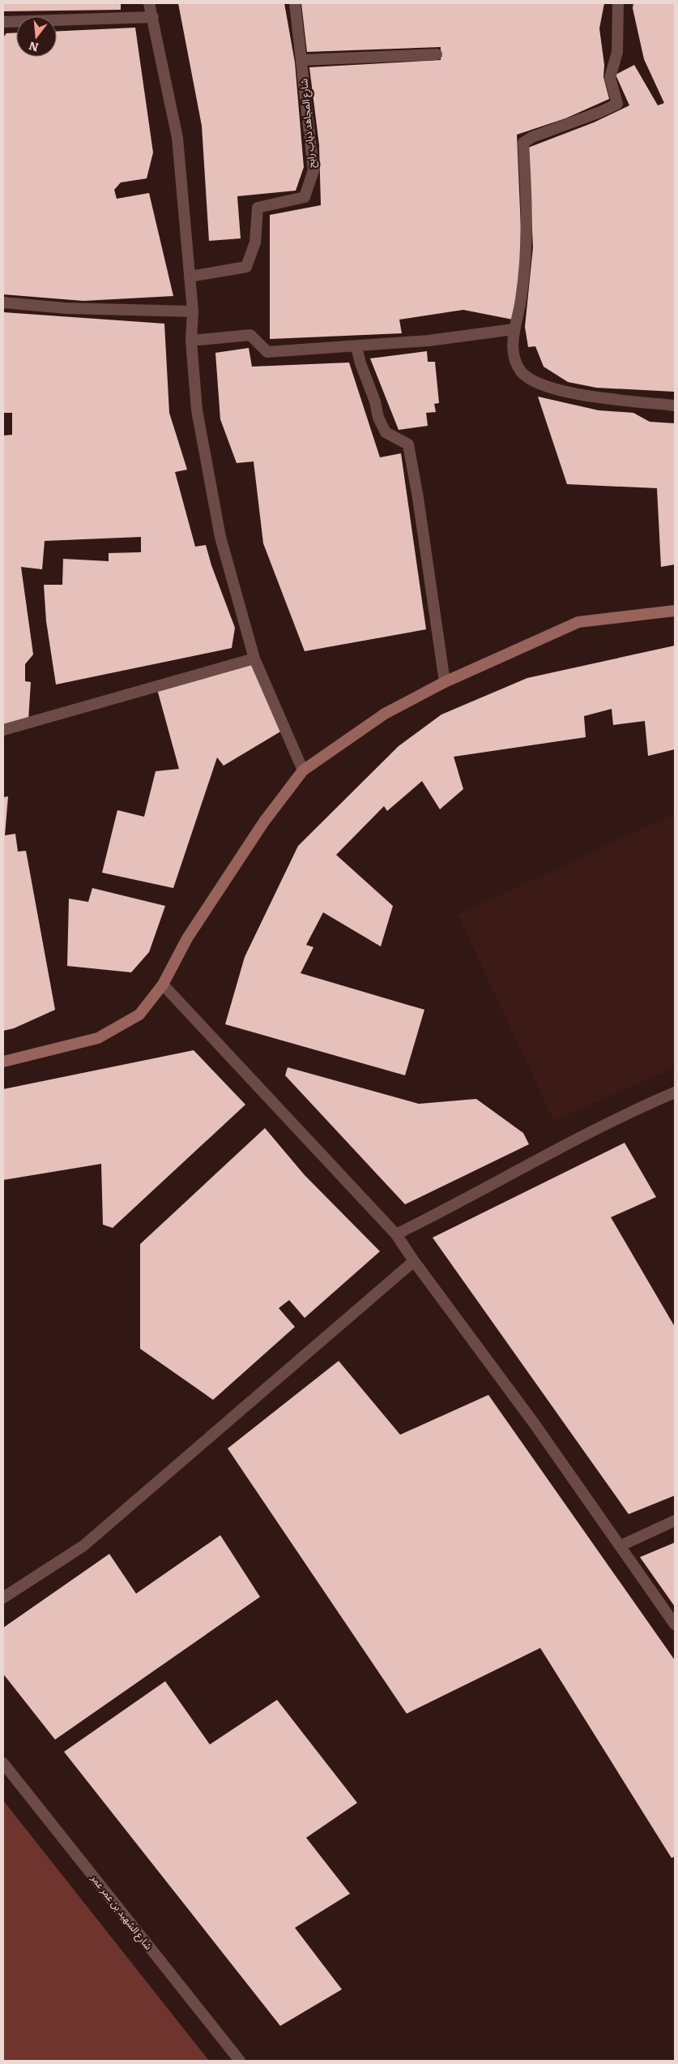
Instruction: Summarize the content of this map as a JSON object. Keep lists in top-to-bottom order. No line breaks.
{"streets":{"street":["شارع المجاهد ذياب رابح","شارع الشهيد بن عمر عمر"]},"north":"bottom"}
